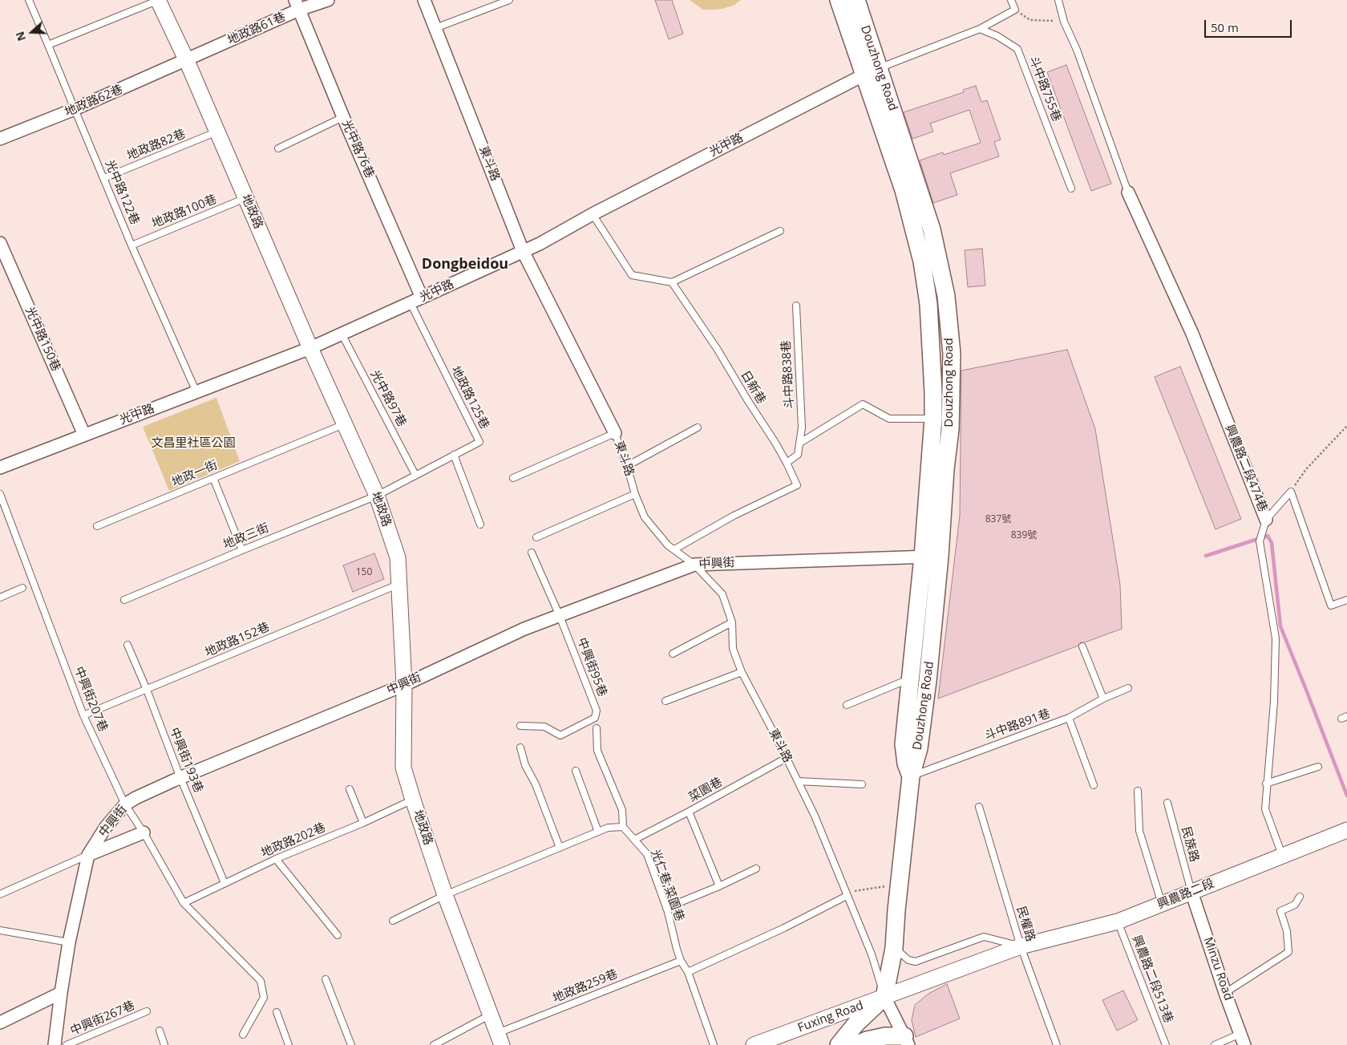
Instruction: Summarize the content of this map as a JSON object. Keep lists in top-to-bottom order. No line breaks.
{"streets":{"main road":["Douzhong Road"],"street":["地政路61巷","地政路62巷","光中路","光中路76巷","東斗路","地政路","光中路150巷","興農路二段474巷","中興街","興農路二段","Minzu Road","Fuxing Road"],"lane":["斗中路755巷","地政路82巷","光中路122巷","地政路100巷","斗中路838巷","日新巷","地政路125巷","光中路97巷","地政一街","地政三街","地政路152巷","中興街95巷","中興街207巷","斗中路891巷","中興街193巷","菜園巷","地政路202巷","民族路","光仁巷;菜園巷","民權路","興農路二段513巷","地政路259巷","中興街267巷"]},"crossings":[["地政路61巷","地政路62巷"],["地政路61巷","光中路76巷"],["地政路61巷","地政路"],["Douzhong Road","光中路"],["Douzhong Road","東斗路"],["Douzhong Road","斗中路838巷"],["Douzhong Road","中興街"],["Douzhong Road","斗中路891巷"],["Douzhong Road","興農路二段"],["Douzhong Road","Fuxing Road"],["地政路62巷","光中路122巷"],["地政路62巷","地政路"],["地政路82巷","光中路122巷"],["地政路82巷","地政路"],["光中路","光中路76巷"],["光中路","東斗路"],["光中路","光中路122巷"],["光中路","地政路"],["光中路","光中路150巷"],["光中路","地政路125巷"],["光中路","光中路97巷"],["東斗路","日新巷"],["東斗路","中興街"],["東斗路","菜園巷"],["東斗路","興農路二段"],["東斗路","Fuxing Road"],["光中路122巷","地政路100巷"],["地政路100巷","地政路"],["地政路","地政路125巷"],["地政路","地政一街"],["地政路","地政三街"],["地政路","中興街"],["地政路","地政路152巷"],["地政路","地政路202巷"],["地政路","地政路259巷"],["斗中路838巷","日新巷"],["地政路125巷","光中路97巷"],["地政路125巷","地政三街"],["興農路二段474巷","興農路二段"],["中興街","中興街95巷"],["中興街","中興街207巷"],["中興街","中興街193巷"],["地政路152巷","中興街207巷"],["地政路152巷","中興街193巷"],["中興街207巷","地政路202巷"],["中興街193巷","地政路202巷"],["菜園巷","光仁巷;菜園巷"],["民族路","興農路二段"],["民族路","Minzu Road"],["光仁巷;菜園巷","地政路259巷"],["興農路二段","民權路"],["興農路二段","Minzu Road"],["興農路二段","興農路二段513巷"],["興農路二段","Fuxing Road"]],"districts":["Dongbeidou"],"parks":["文昌里社區公園"],"house_numbers":["837號","839號","150"],"scale_bar":"50 m","north":"left"}
